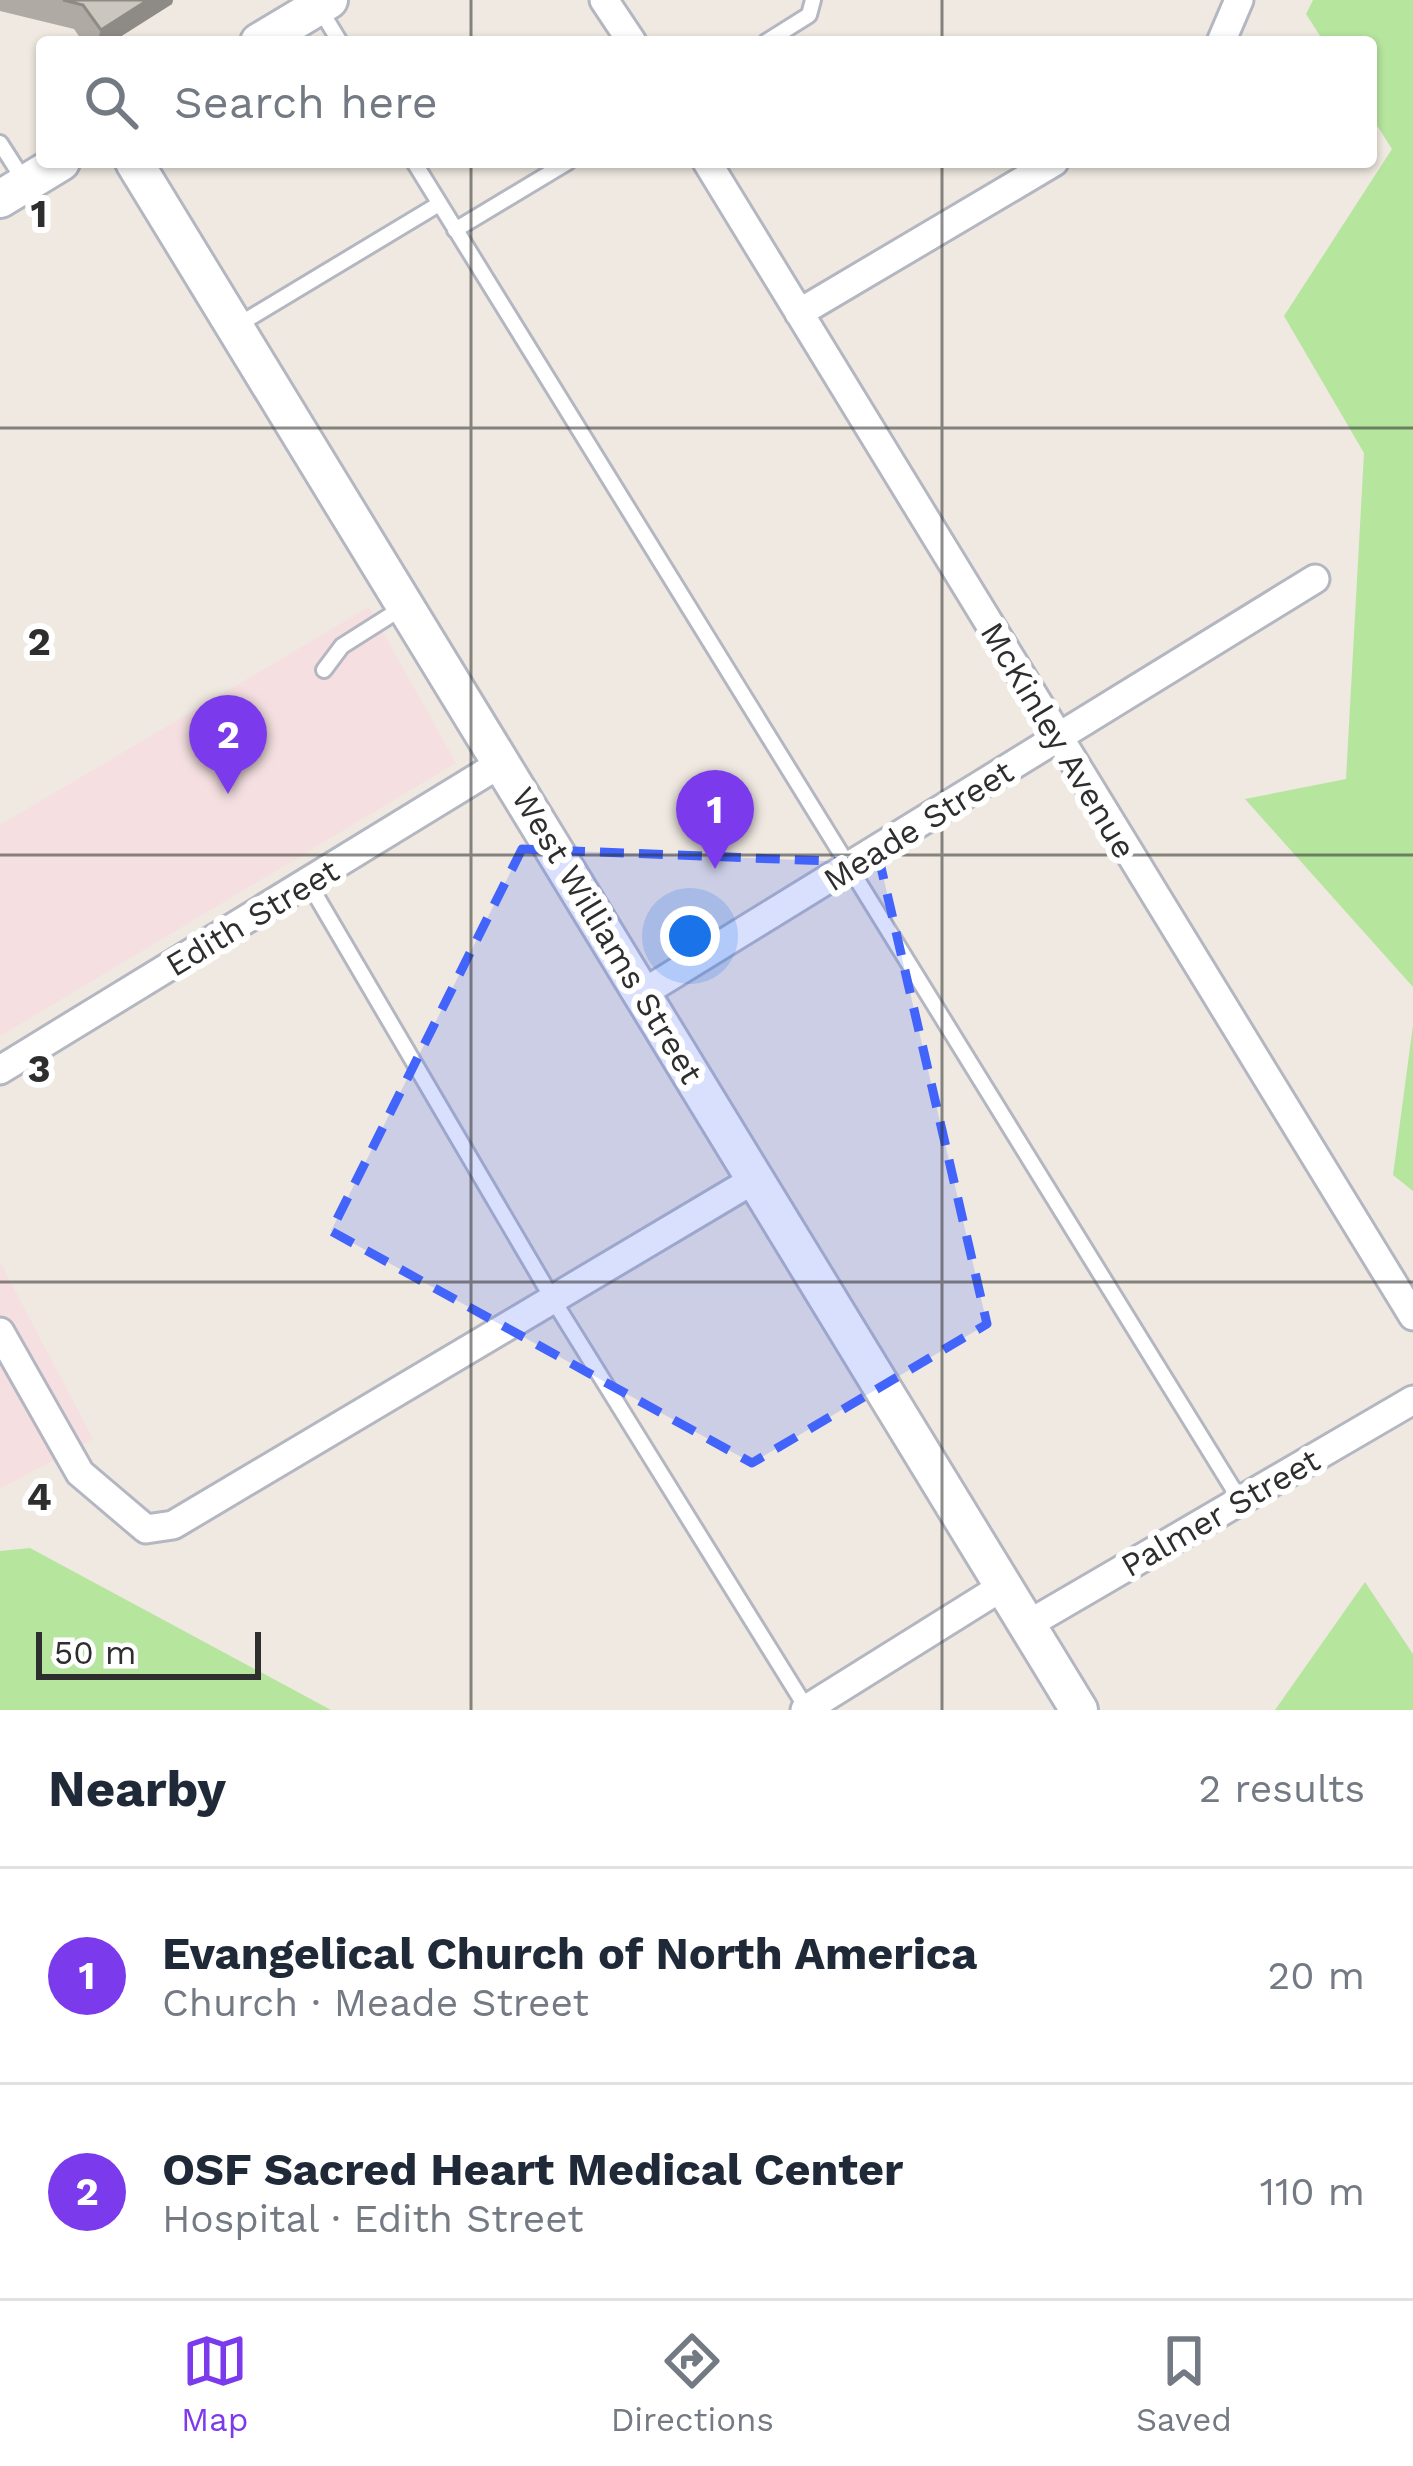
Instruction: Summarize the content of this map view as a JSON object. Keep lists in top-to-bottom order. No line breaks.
{"streets":{"street":["McKinley Avenue","Meade Street","Edith Street","West Williams Street","Palmer Street"]},"crossings":[["McKinley Avenue","Meade Street"],["Meade Street","West Williams Street"],["Edith Street","West Williams Street"],["West Williams Street","Palmer Street"]],"scale_bar":"50 m","page":{"search":"Search here","pins":["2","1"],"scale":"50 m","heading":["Nearby","2 results"],"list":[{"mark":"1","name":"Evangelical Church of North America","note":"Church · Meade Street","value":"20 m"},{"mark":"2","name":"OSF Sacred Heart Medical Center","note":"Hospital · Edith Street","value":"110 m"}],"nav":["Map","Directions","Saved"]},"grid":{"rows":["1","2","3","4"]}}
